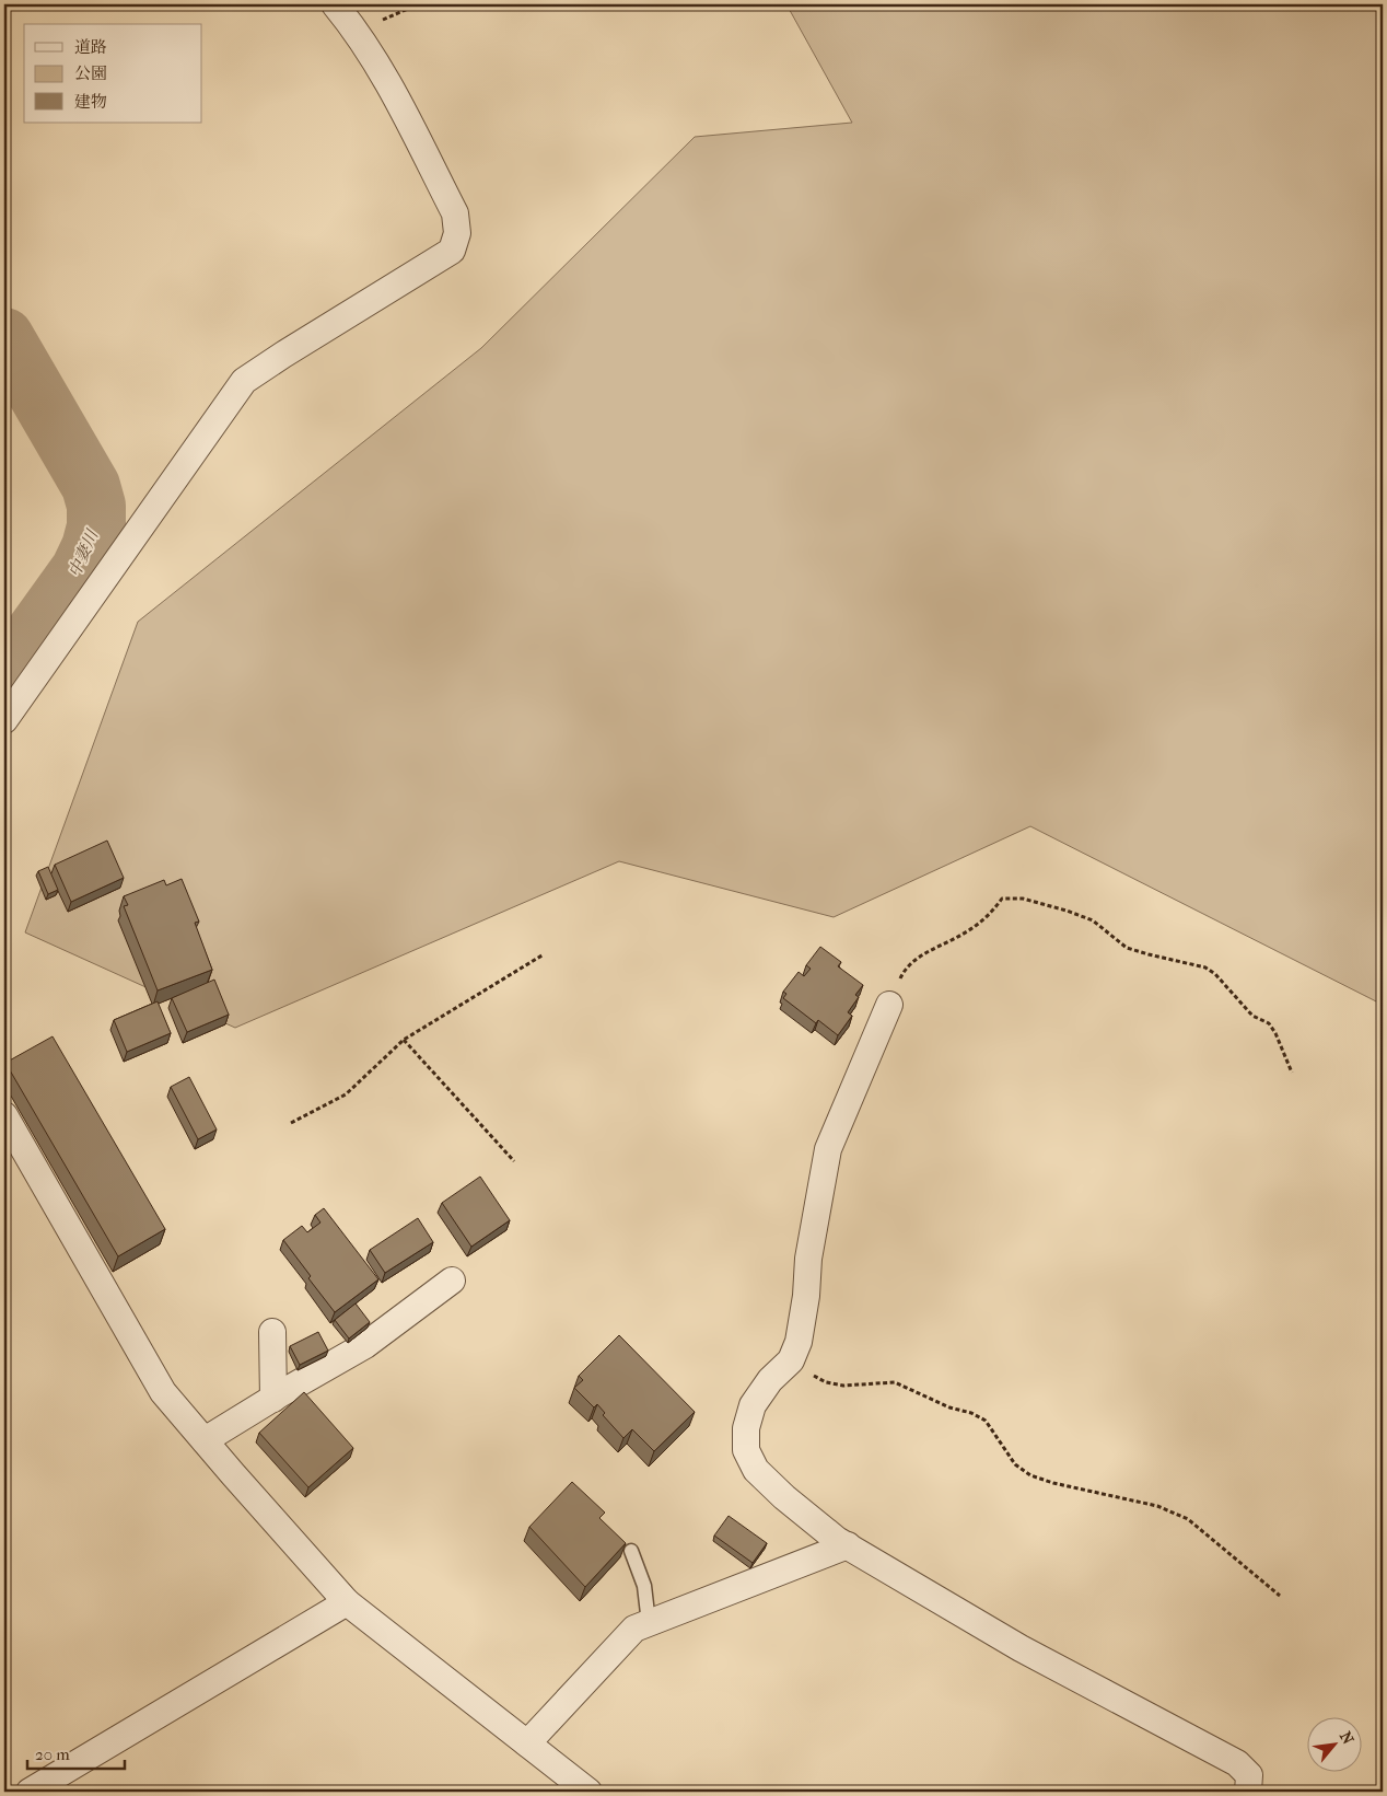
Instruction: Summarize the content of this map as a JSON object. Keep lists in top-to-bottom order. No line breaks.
{"water":["中妻川"],"legend":["道路","公園","建物"],"scale_bar":"20 m","north":"top right"}
